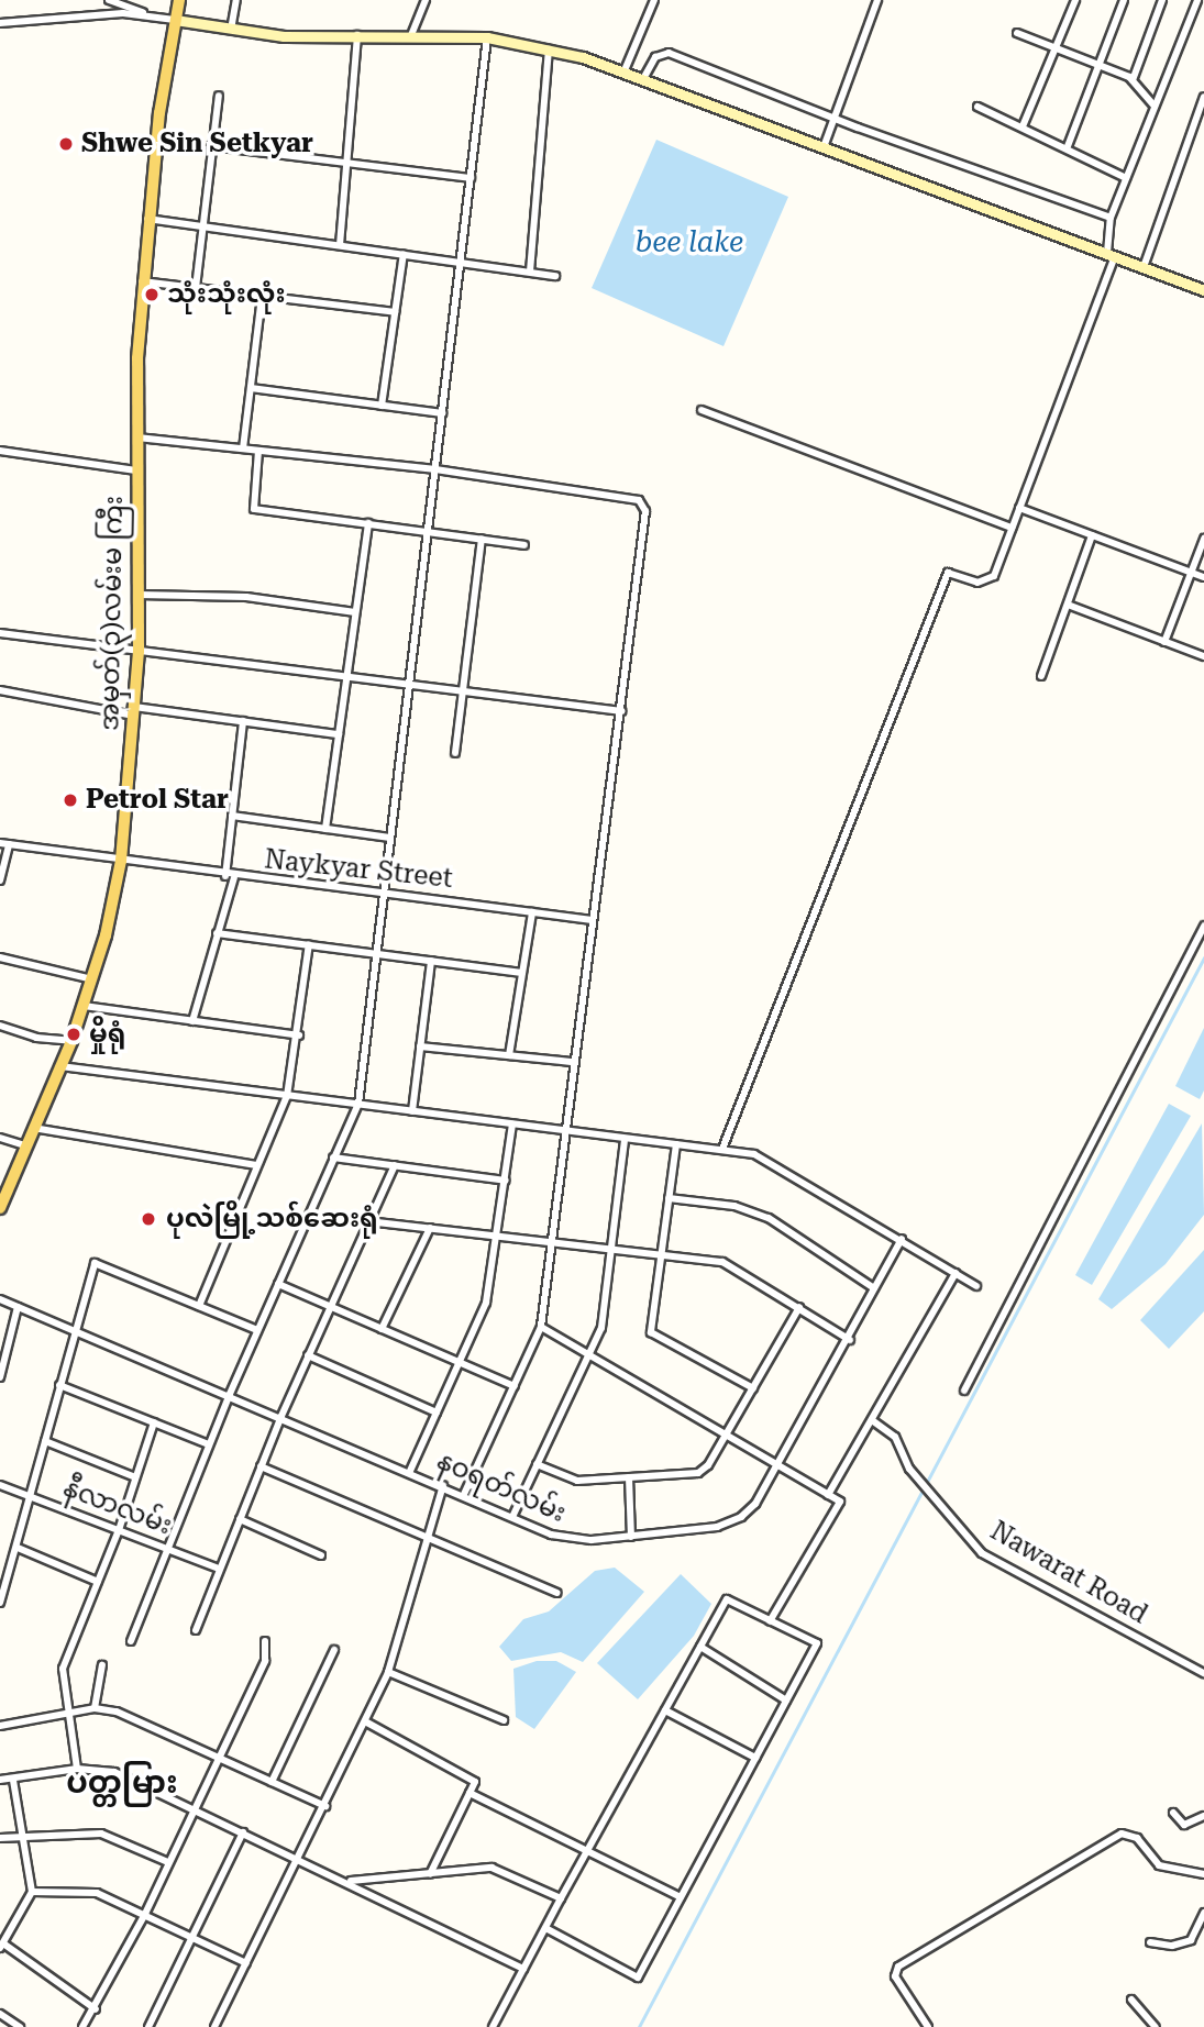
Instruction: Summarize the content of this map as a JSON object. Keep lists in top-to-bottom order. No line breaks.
{"streets":{"main road":["အမှတ်(၃)လမ်းမ ကြီး"],"street":["Naykyar Street","နဝရတ်လမ်း","နီလာလမ်း","Nawarat Road"]},"crossings":[["အမှတ်(၃)လမ်းမ ကြီး","Naykyar Street"]],"districts":["ပတ္တမြား"],"water":["bee lake"],"places":["Shwe Sin Setkyar","သုံးသုံးလုံး","Petrol Star","မှိုရုံ","ပုလဲမြို့သစ်ဆေးရုံ"]}
